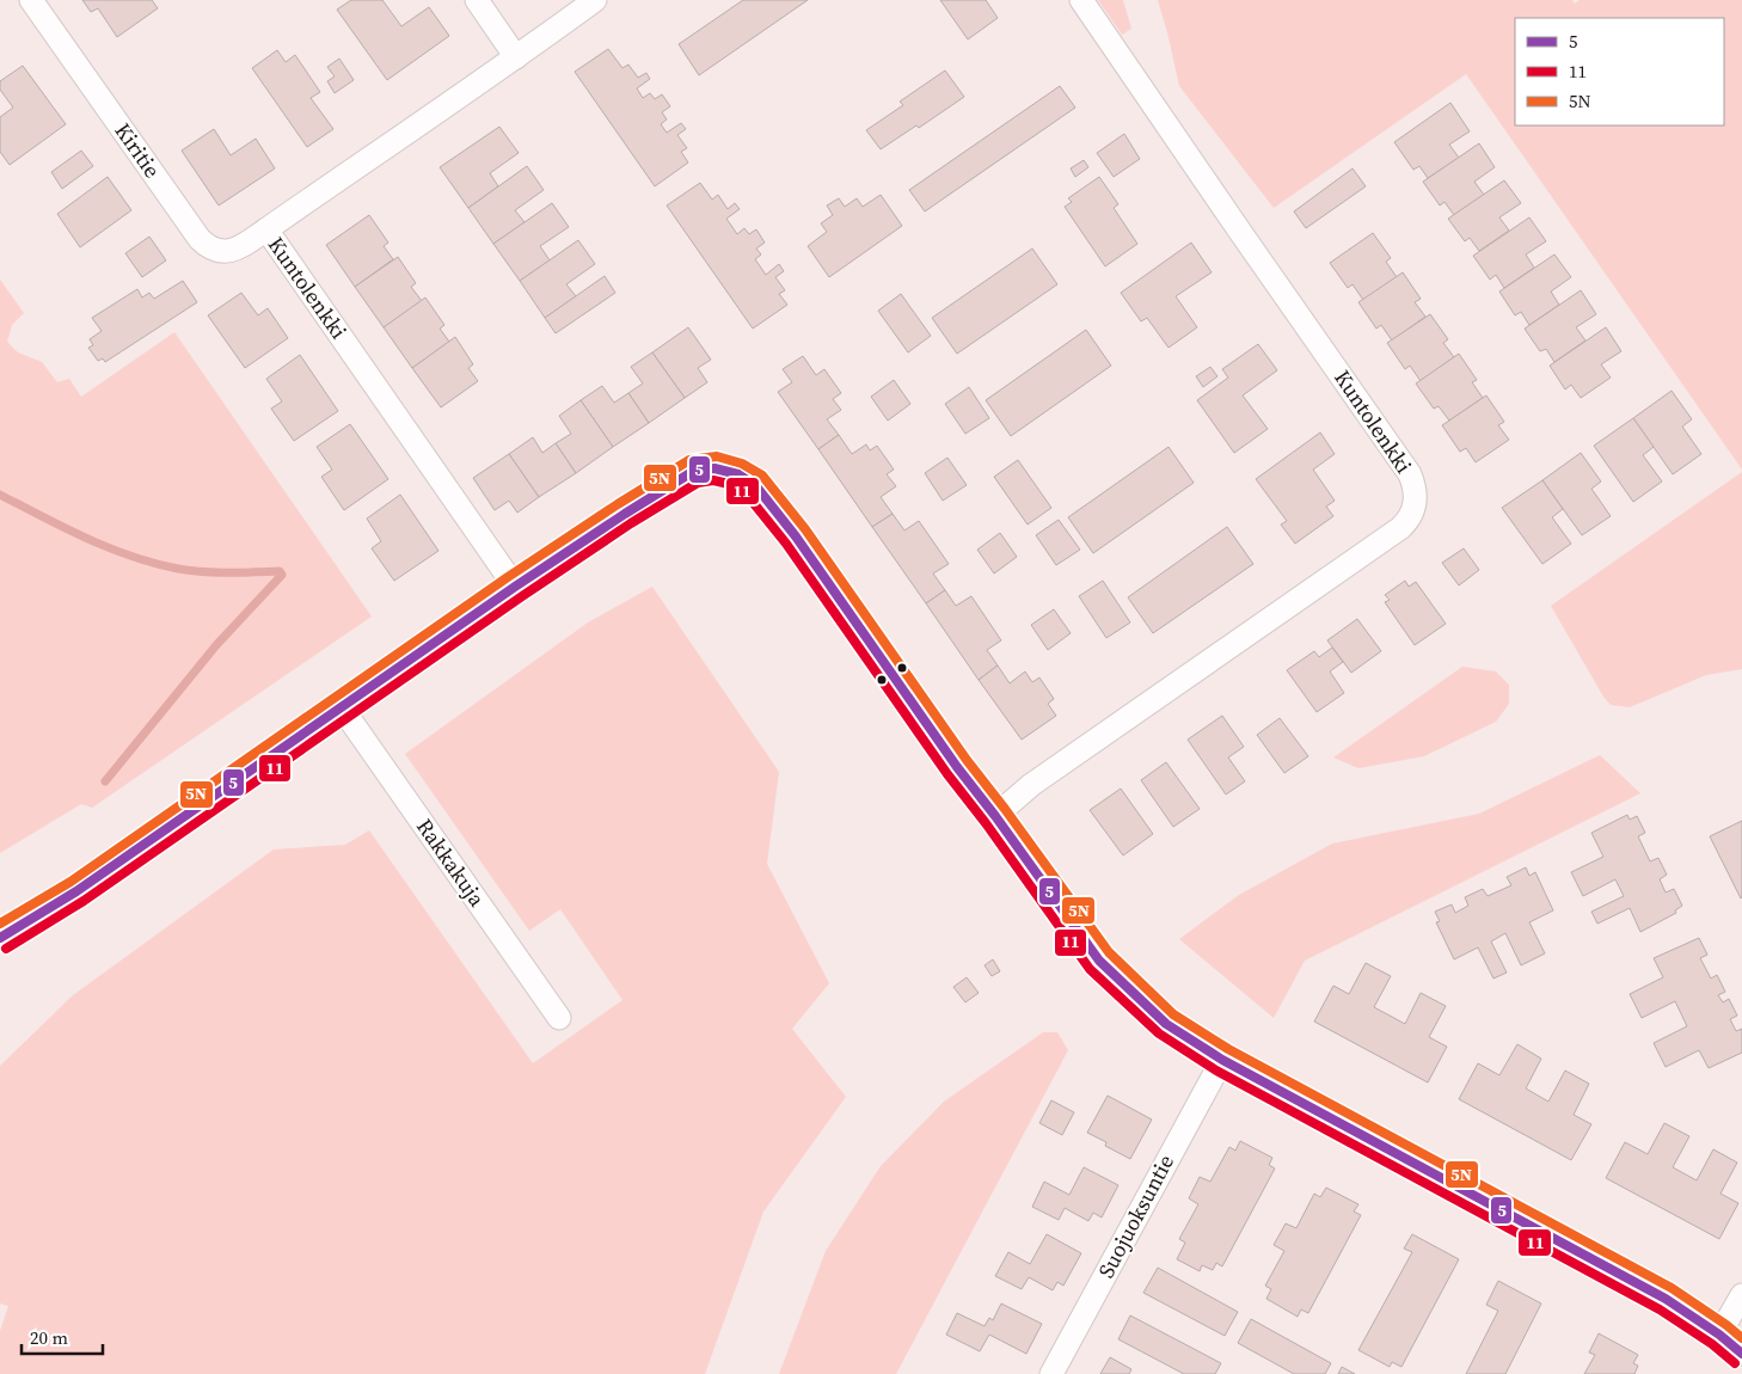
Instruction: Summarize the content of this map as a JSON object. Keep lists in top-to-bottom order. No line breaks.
{"streets":{"street":["Kiritie","Kuntolenkki","Rakkakuja","Suojuoksuntie"]},"crossings":[["Kiritie","Kuntolenkki"]],"lines":["transit line 5N","transit line 5","transit line 11"],"legend":["5","11","5N"],"scale_bar":"20 m"}
